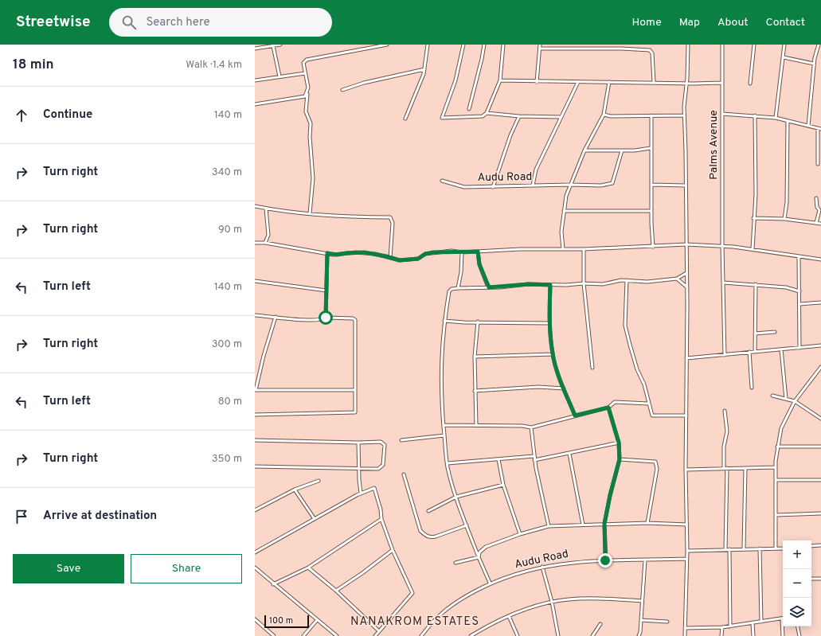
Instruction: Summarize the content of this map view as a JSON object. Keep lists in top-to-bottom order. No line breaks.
{"streets":{"street":["Palms Avenue","Audu Road"]},"districts":["NANAKROM ESTATES"],"scale_bar":"100 m","page":{"header":"Streetwise","search":"Search here","nav":["Home","Map","About","Contact"],"heading":["18 min","Walk · 1.4 km"],"list":[["Continue","140 m"],["Turn right","340 m"],["Turn right","90 m"],["Turn left","140 m"],["Turn right","300 m"],["Turn left","80 m"],["Turn right","350 m"],"Arrive at destination"],"map_buttons":["+","−"],"buttons":["Save","Share"],"scale":"100 m"}}
